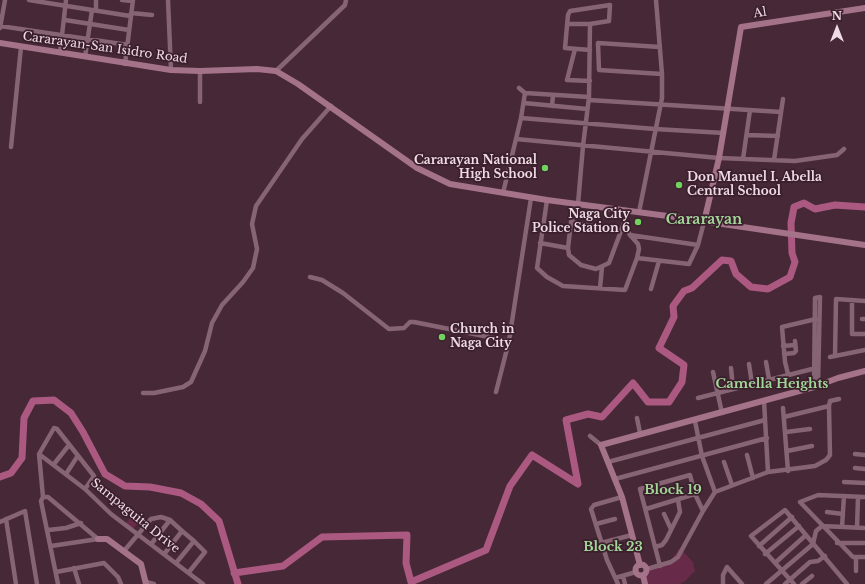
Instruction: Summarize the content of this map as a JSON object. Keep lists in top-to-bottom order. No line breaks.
{"streets":{"main road":["Al","Cararayan-San Isidro Road"],"street":["Sampaguita Drive"]},"districts":["Cararayan","Camella Heights","Block 19","Block 23"],"places":["Cararayan National High School","Don Manuel I. Abella Central School","Naga City Police Station 6","Church in Naga City"],"north":"top"}
